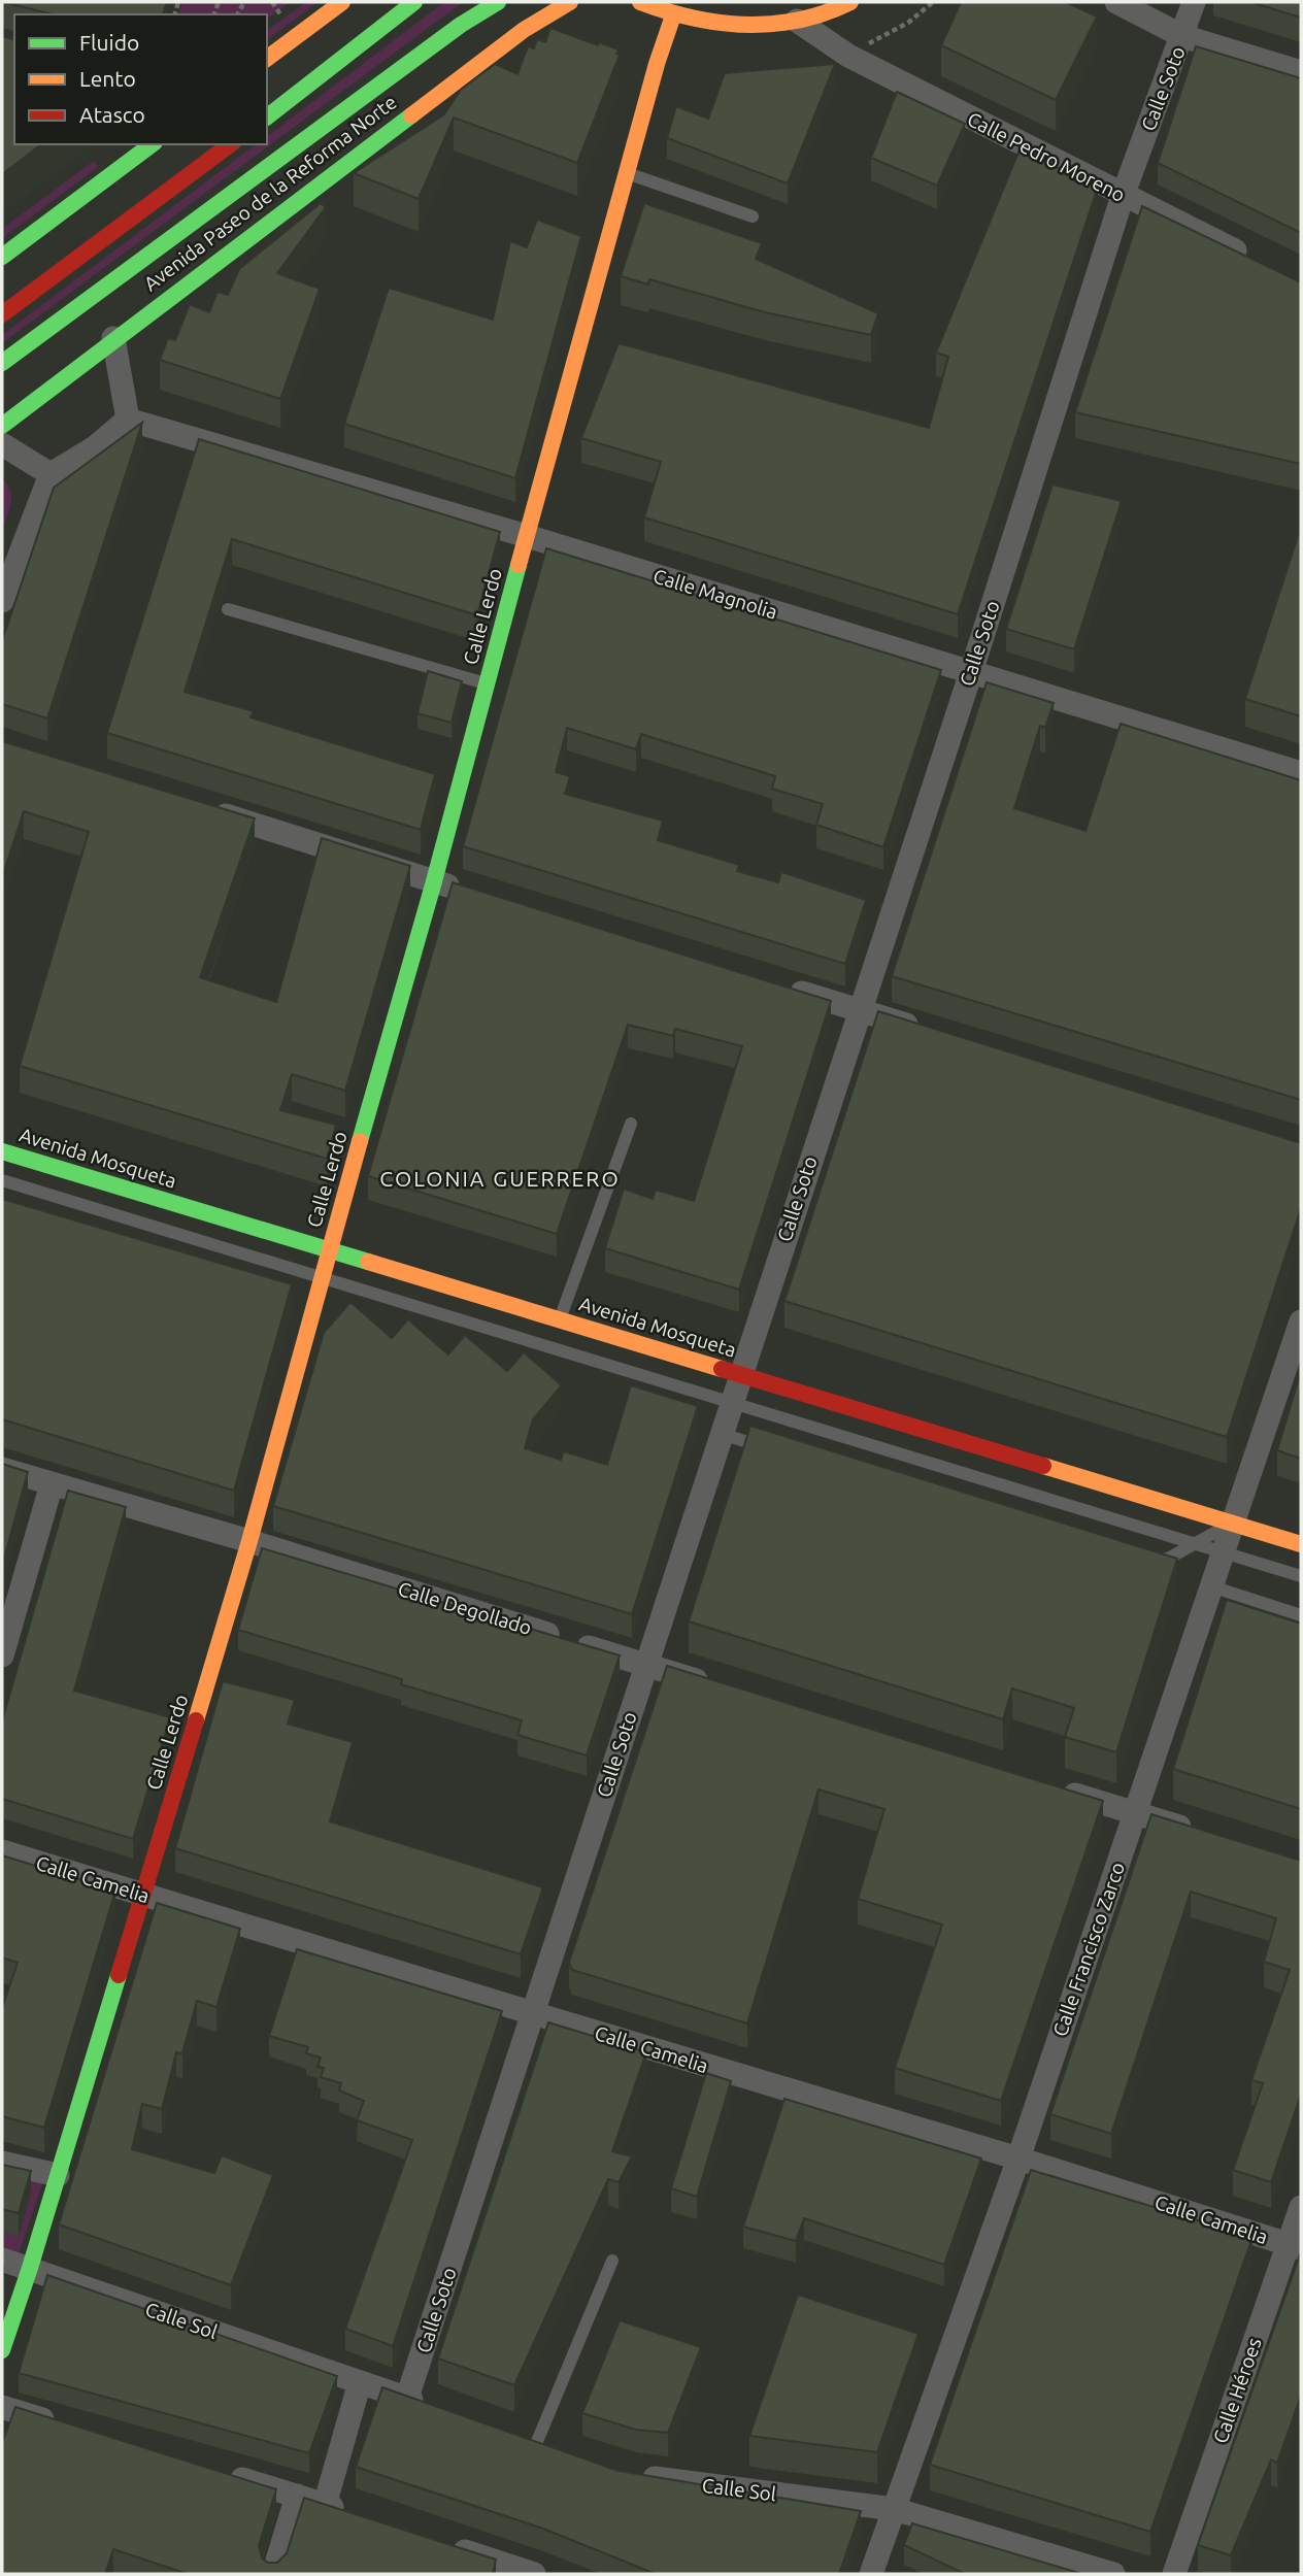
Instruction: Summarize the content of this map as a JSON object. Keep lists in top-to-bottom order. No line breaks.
{"streets":{"street":["Calle Soto","Calle Pedro Moreno","Avenida Paseo de la Reforma Norte","Calle Magnolia","Calle Lerdo","Avenida Mosqueta","Calle Degollado","Calle Camelia","Calle Francisco Zarco","Calle Sol","Calle Héroes"]},"crossings":[["Calle Soto","Calle Pedro Moreno"],["Calle Soto","Calle Magnolia"],["Calle Soto","Avenida Mosqueta"],["Calle Soto","Calle Degollado"],["Calle Soto","Calle Camelia"],["Calle Soto","Calle Sol"],["Calle Magnolia","Calle Lerdo"],["Calle Lerdo","Avenida Mosqueta"],["Calle Lerdo","Calle Degollado"],["Calle Lerdo","Calle Camelia"],["Calle Lerdo","Calle Sol"],["Avenida Mosqueta","Calle Francisco Zarco"],["Calle Camelia","Calle Francisco Zarco"],["Calle Camelia","Calle Héroes"],["Calle Francisco Zarco","Calle Sol"]],"districts":["COLONIA GUERRERO"],"legend":["Fluido","Lento","Atasco"]}
